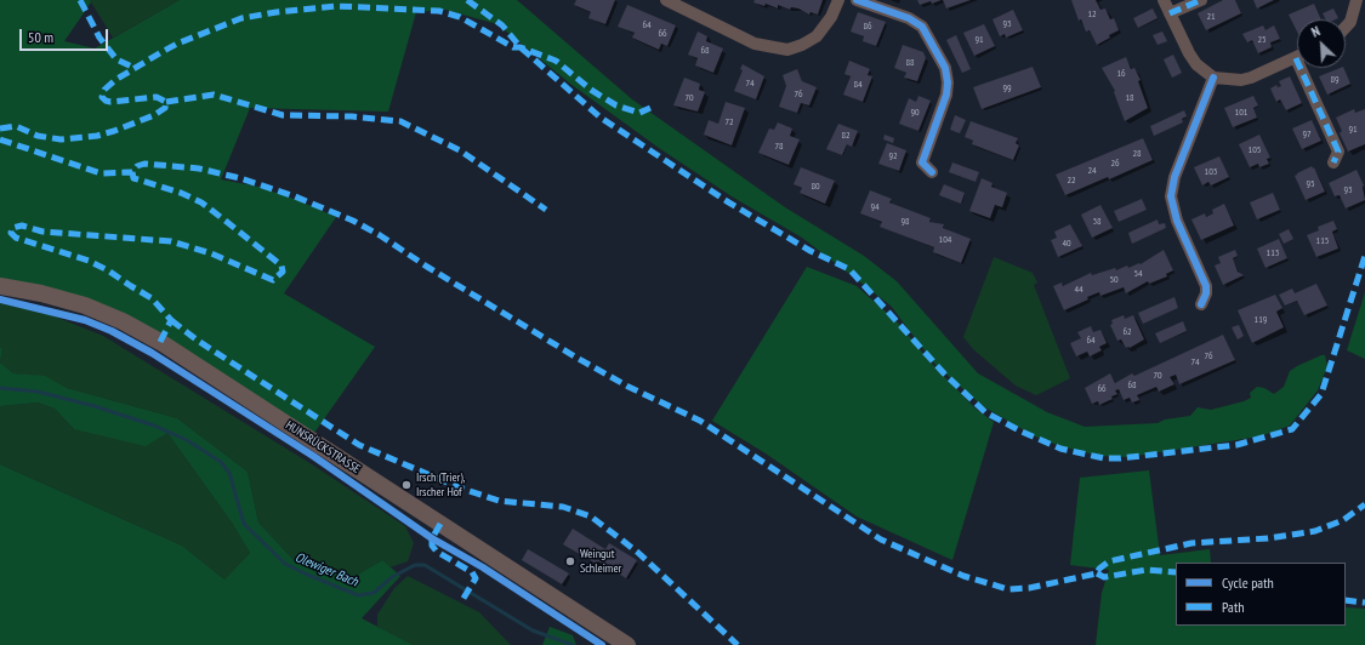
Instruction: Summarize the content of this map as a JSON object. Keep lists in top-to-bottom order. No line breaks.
{"streets":{"main road":["HUNSRÜCKSTRASSE"]},"water":["Olewiger Bach"],"places":["Irsch (Trier), Irscher Hof","Weingut Schleimer"],"house_numbers":["12","21","93","64","86","66","91","25","68","88","16","89","74","84","99","76","70","18","90","101","72","91","97","82","78","105","28","92","26","24","103","22","95","80","93","94","98","38","104","115","40","113","54","50","44","119","62","64","76","74","70","68","66"],"legend":["Cycle path","Path"],"scale_bar":"50 m","north":"top left"}
